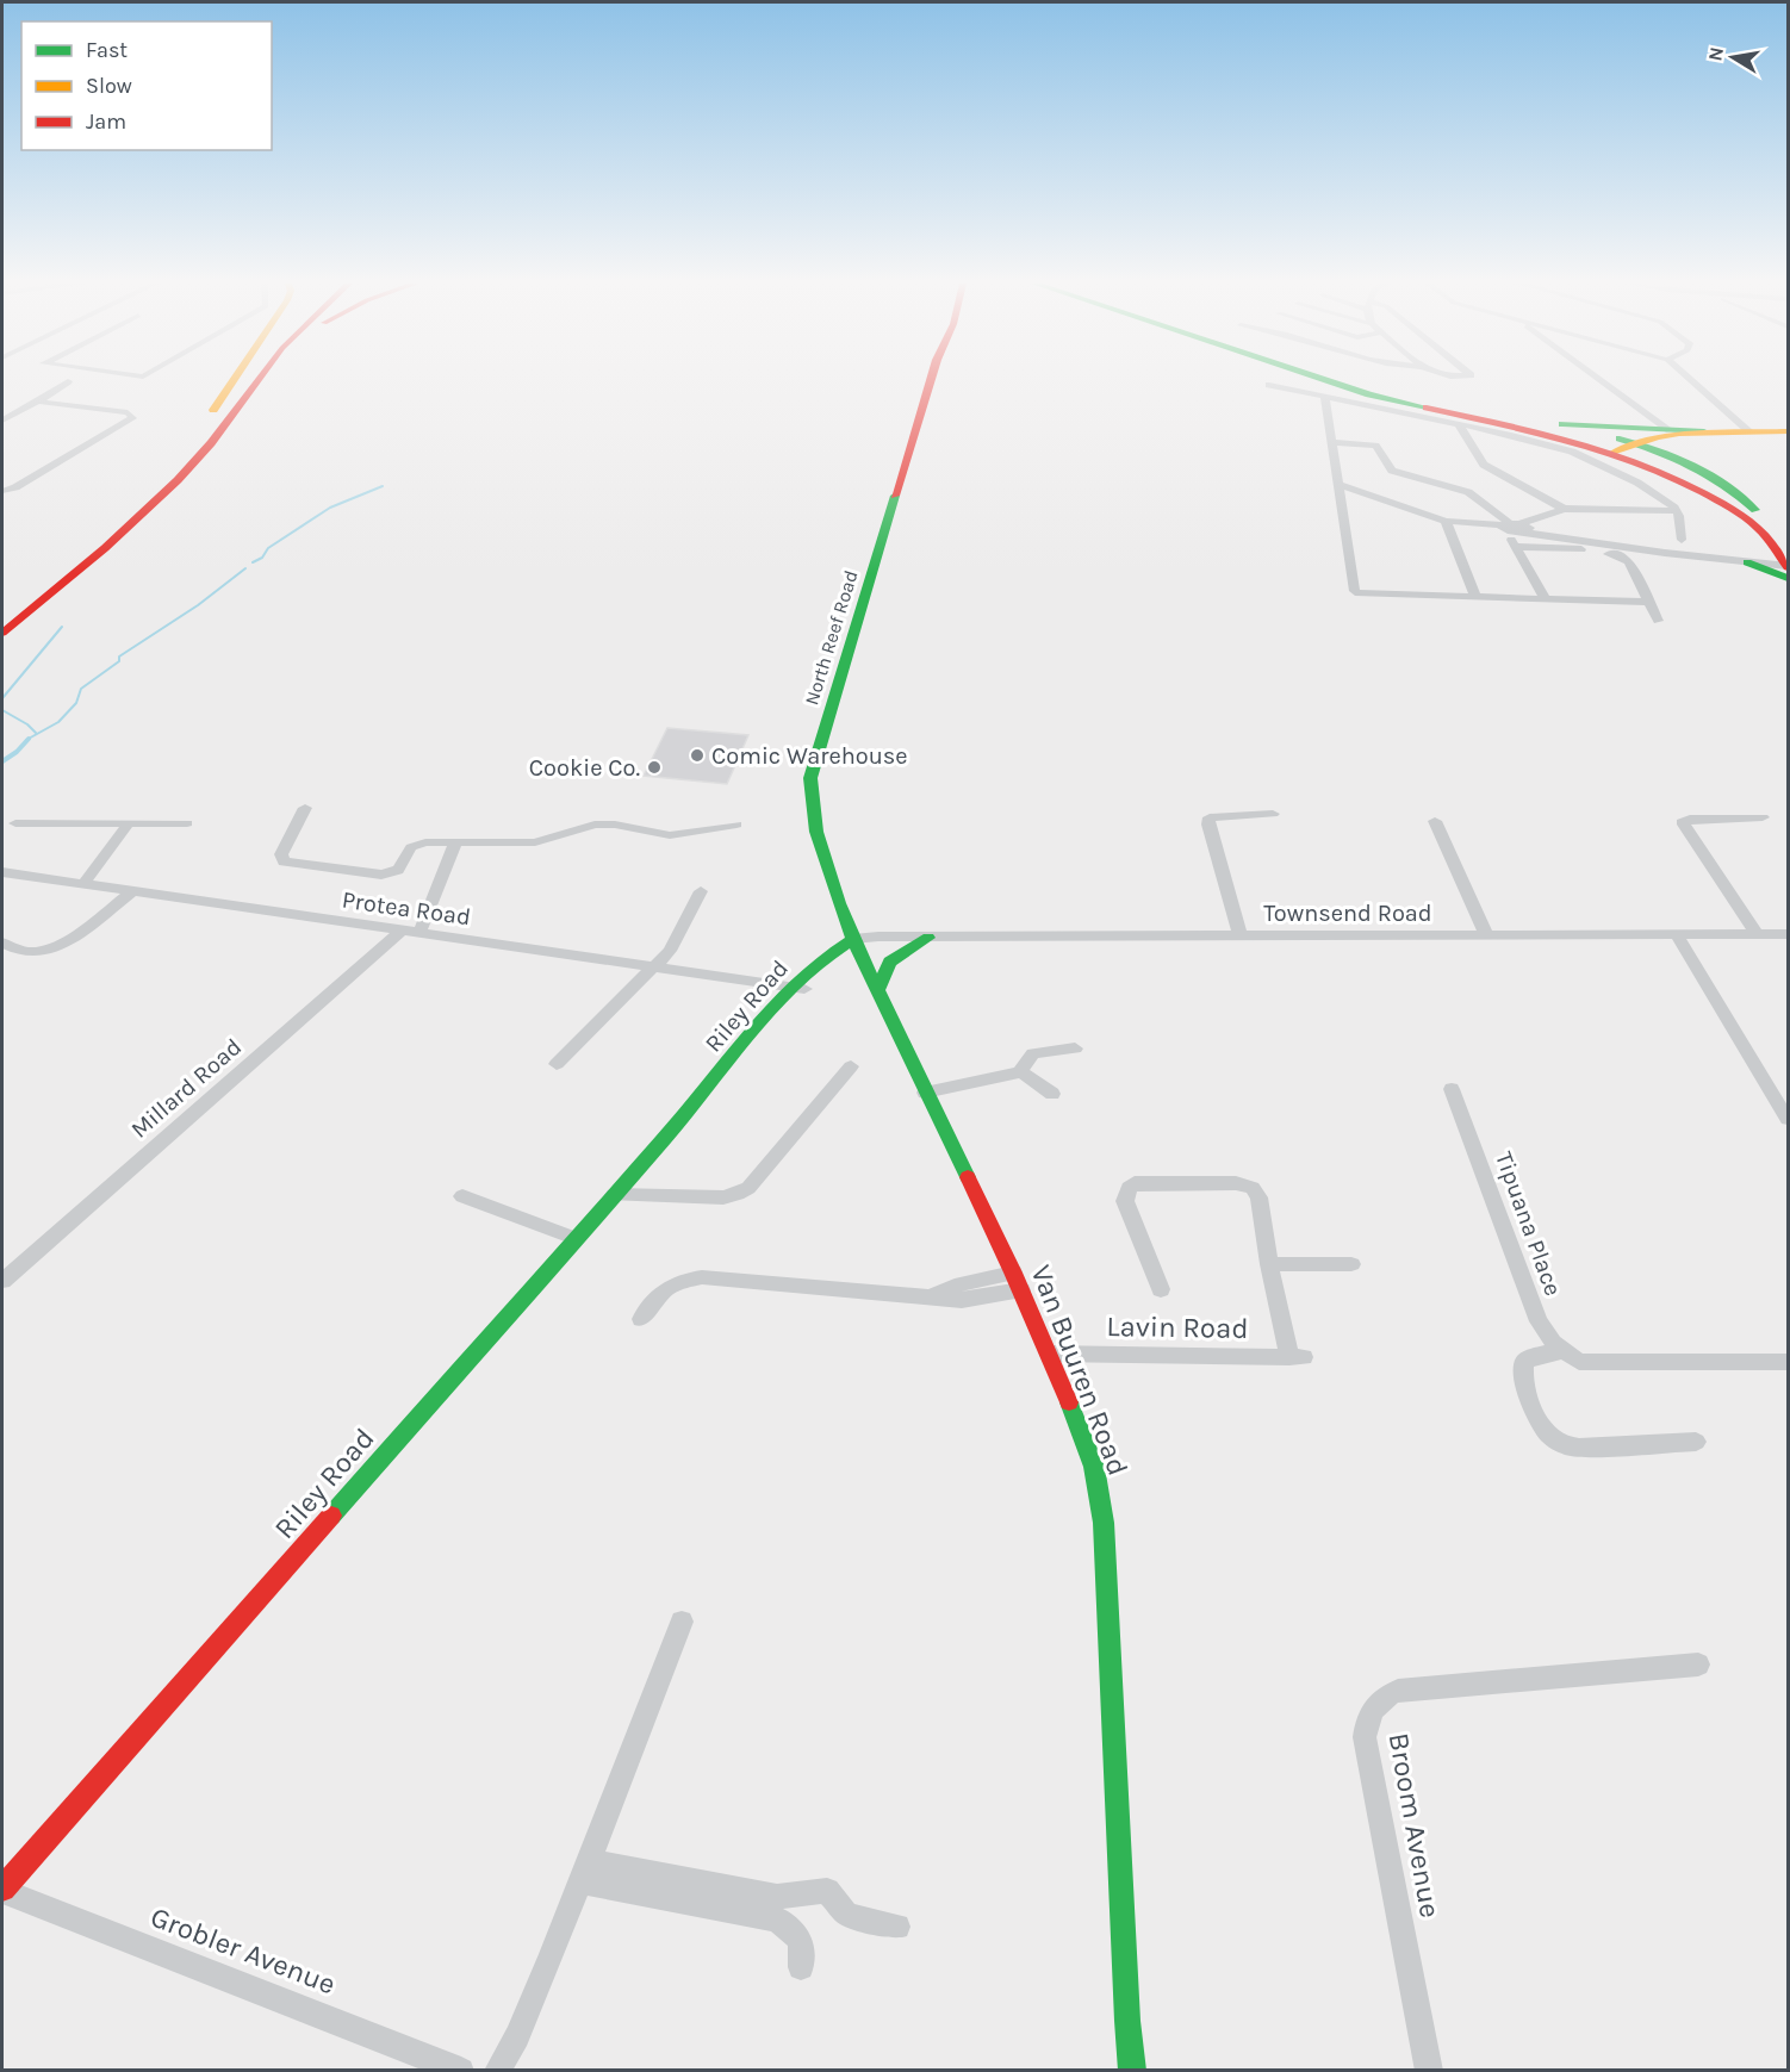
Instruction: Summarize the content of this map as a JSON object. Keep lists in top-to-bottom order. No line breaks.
{"streets":{"main road":["North Reef Road","Riley Road","Van Buuren Road"],"street":["Protea Road","Townsend Road","Millard Road","Tipuana Place","Lavin Road","Broom Avenue","Grobler Avenue"]},"crossings":[["North Reef Road","Townsend Road"],["North Reef Road","Riley Road"],["North Reef Road","Van Buuren Road"],["Protea Road","Riley Road"],["Protea Road","Millard Road"],["Townsend Road","Riley Road"],["Townsend Road","Van Buuren Road"],["Riley Road","Van Buuren Road"],["Riley Road","Grobler Avenue"],["Lavin Road","Van Buuren Road"]],"places":["Comic Warehouse","Cookie Co."],"legend":["Fast","Slow","Jam"],"north":"left"}
